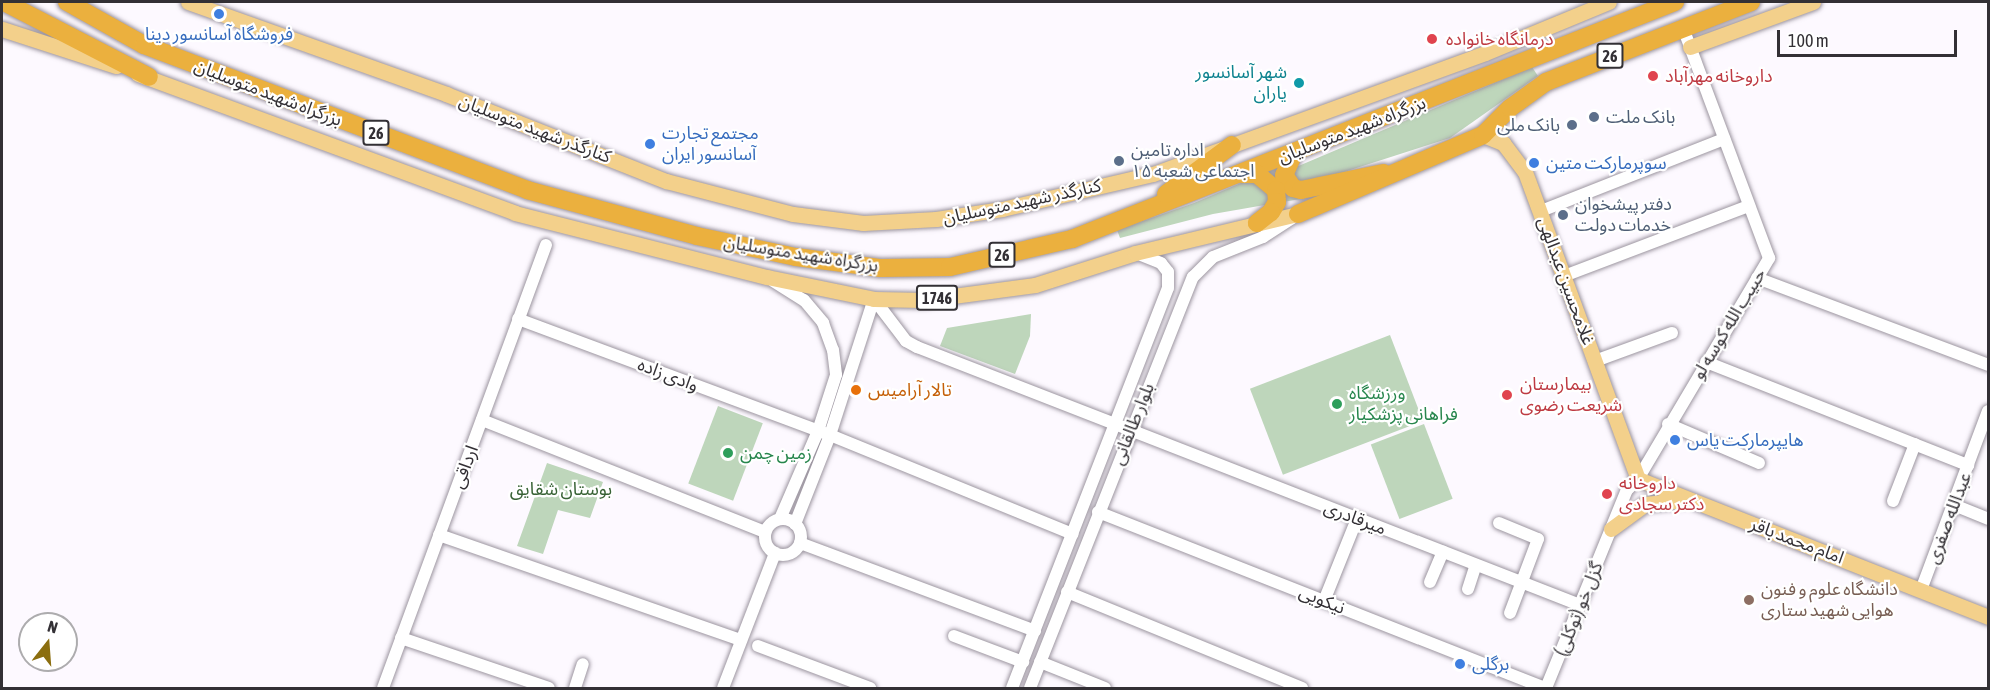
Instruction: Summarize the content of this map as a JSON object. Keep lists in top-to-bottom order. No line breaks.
{"streets":{"highway":["26","بزرگراه شهید متوسلیان"],"main road":["کنارگذر شهید متوسلیان","غلامحسین عبدالهی","1746","امام محمد باقر"],"street":["حبیب الله کوسه لو","وادی زاده","بلوار طالقانی","ارداقی","میرقادری","عبدالله صفری","نیکویی","گزل خو (توکلی)"]},"crossings":[["26","غلامحسین عبدالهی"],["26","1746"],["26","حبیب الله کوسه لو"],["26","بلوار طالقانی"],["غلامحسین عبدالهی","حبیب الله کوسه لو"],["غلامحسین عبدالهی","امام محمد باقر"],["غلامحسین عبدالهی","گزل خو (توکلی)"],["1746","بلوار طالقانی"],["حبیب الله کوسه لو","امام محمد باقر"],["حبیب الله کوسه لو","گزل خو (توکلی)"],["وادی زاده","بلوار طالقانی"],["وادی زاده","ارداقی"],["بلوار طالقانی","میرقادری"],["بلوار طالقانی","نیکویی"],["میرقادری","گزل خو (توکلی)"],["عبدالله صفری","امام محمد باقر"],["امام محمد باقر","گزل خو (توکلی)"],["نیکویی","گزل خو (توکلی)"]],"parks":["بوستان شقایق"],"places":["فروشگاه آسانسور دینا","درمانگاه خانواده","داروخانه مهرآباد","شهر آسانسور یاران","بانک ملت","بانک ملی","مجتمع تجارت آسانسور ایران","اداره تامین اجتماعی شعبه ۱۵","سوپرمارکت متین","دفتر پیشخوان خدمات دولت","تالار آرامیس","بیمارستان شریعت رضوی","ورزشگاه فراهانی پزشکیار","هایپرمارکت یاس","زمین چمن","داروخانه دکتر سجادی","دانشگاه علوم و فنون هوایی شهید ستاری","برگلی"],"scale_bar":"100 m","north":"top"}
